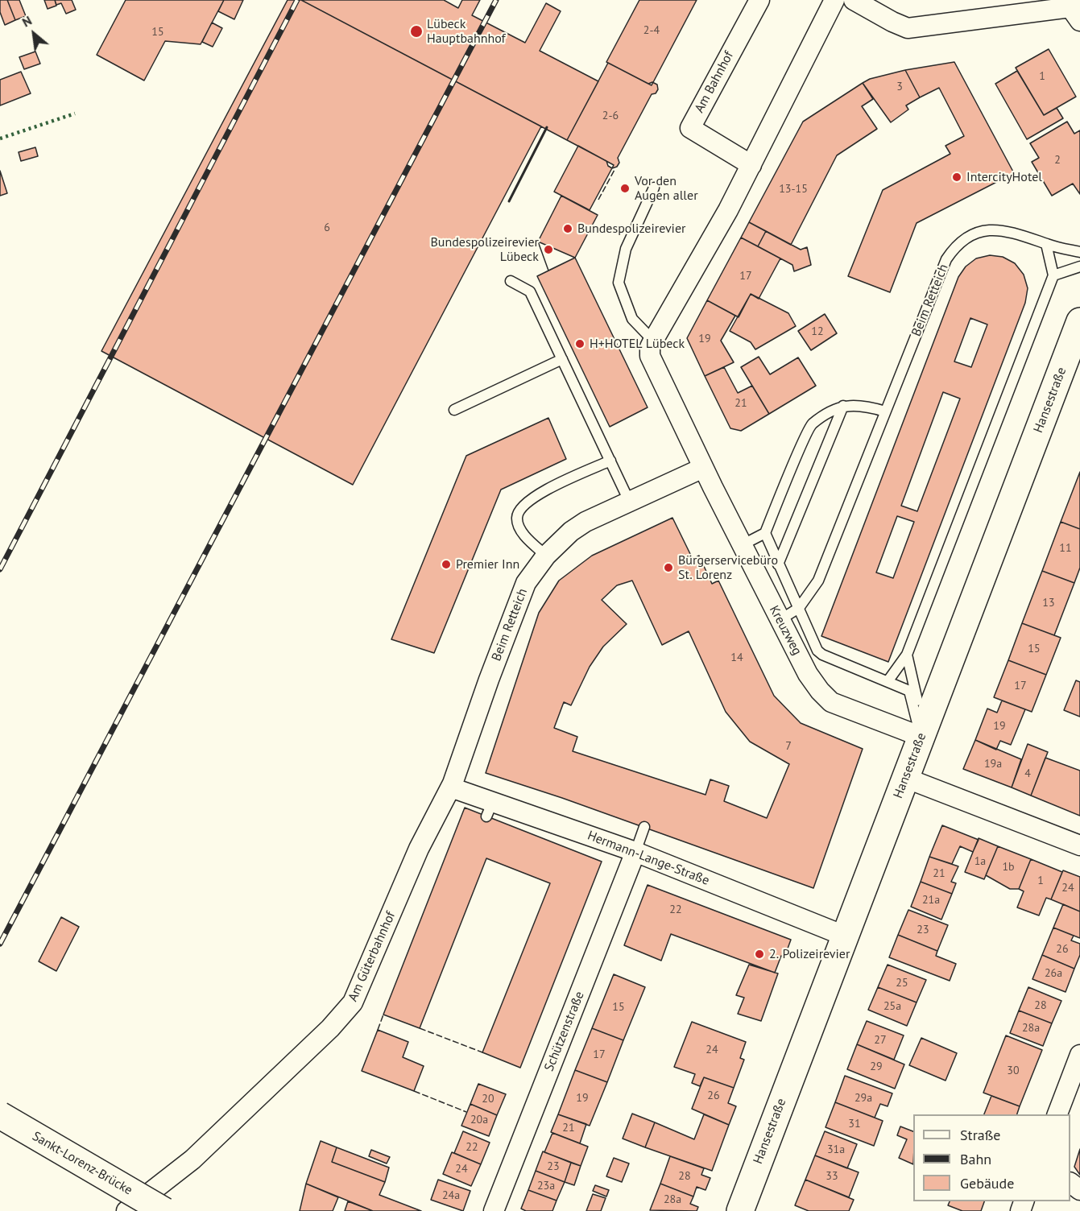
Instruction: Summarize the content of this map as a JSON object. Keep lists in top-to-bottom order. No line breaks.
{"streets":{"street":["Am Bahnhof","Beim Retteich","Hansestraße","Kreuzweg","Hermann-Lange-Straße","Am Güterbahnhof","Schützenstraße","Sankt-Lorenz-Brücke"]},"crossings":[["Beim Retteich","Kreuzweg"],["Beim Retteich","Hermann-Lange-Straße"],["Beim Retteich","Am Güterbahnhof"],["Hansestraße","Kreuzweg"],["Hansestraße","Hermann-Lange-Straße"],["Hermann-Lange-Straße","Am Güterbahnhof"],["Hermann-Lange-Straße","Schützenstraße"]],"places":["Lübeck Hauptbahnhof","IntercityHotel","Vor den Augen aller","Bundespolizeirevier","Bundespolizeirevier Lübeck","H+HOTEL Lübeck","Premier Inn","Bürgerservicebüro St. Lorenz","2. Polizeirevier"],"house_numbers":["2-4","15","1","3","2-6","2","13-15","6","17","12","19","21","11","13","15","14","17","19","7","19a","4","1a","1b","21","1","24","21a","22","23","26","26a","25","28","25a","15","28a","27","24","17","29","30","26","19","29a","20","20a","31","21","22","31a","23","24","28","33","23a","24a","28a"],"legend":["Straße","Bahn","Gebäude"],"north":"top left"}
